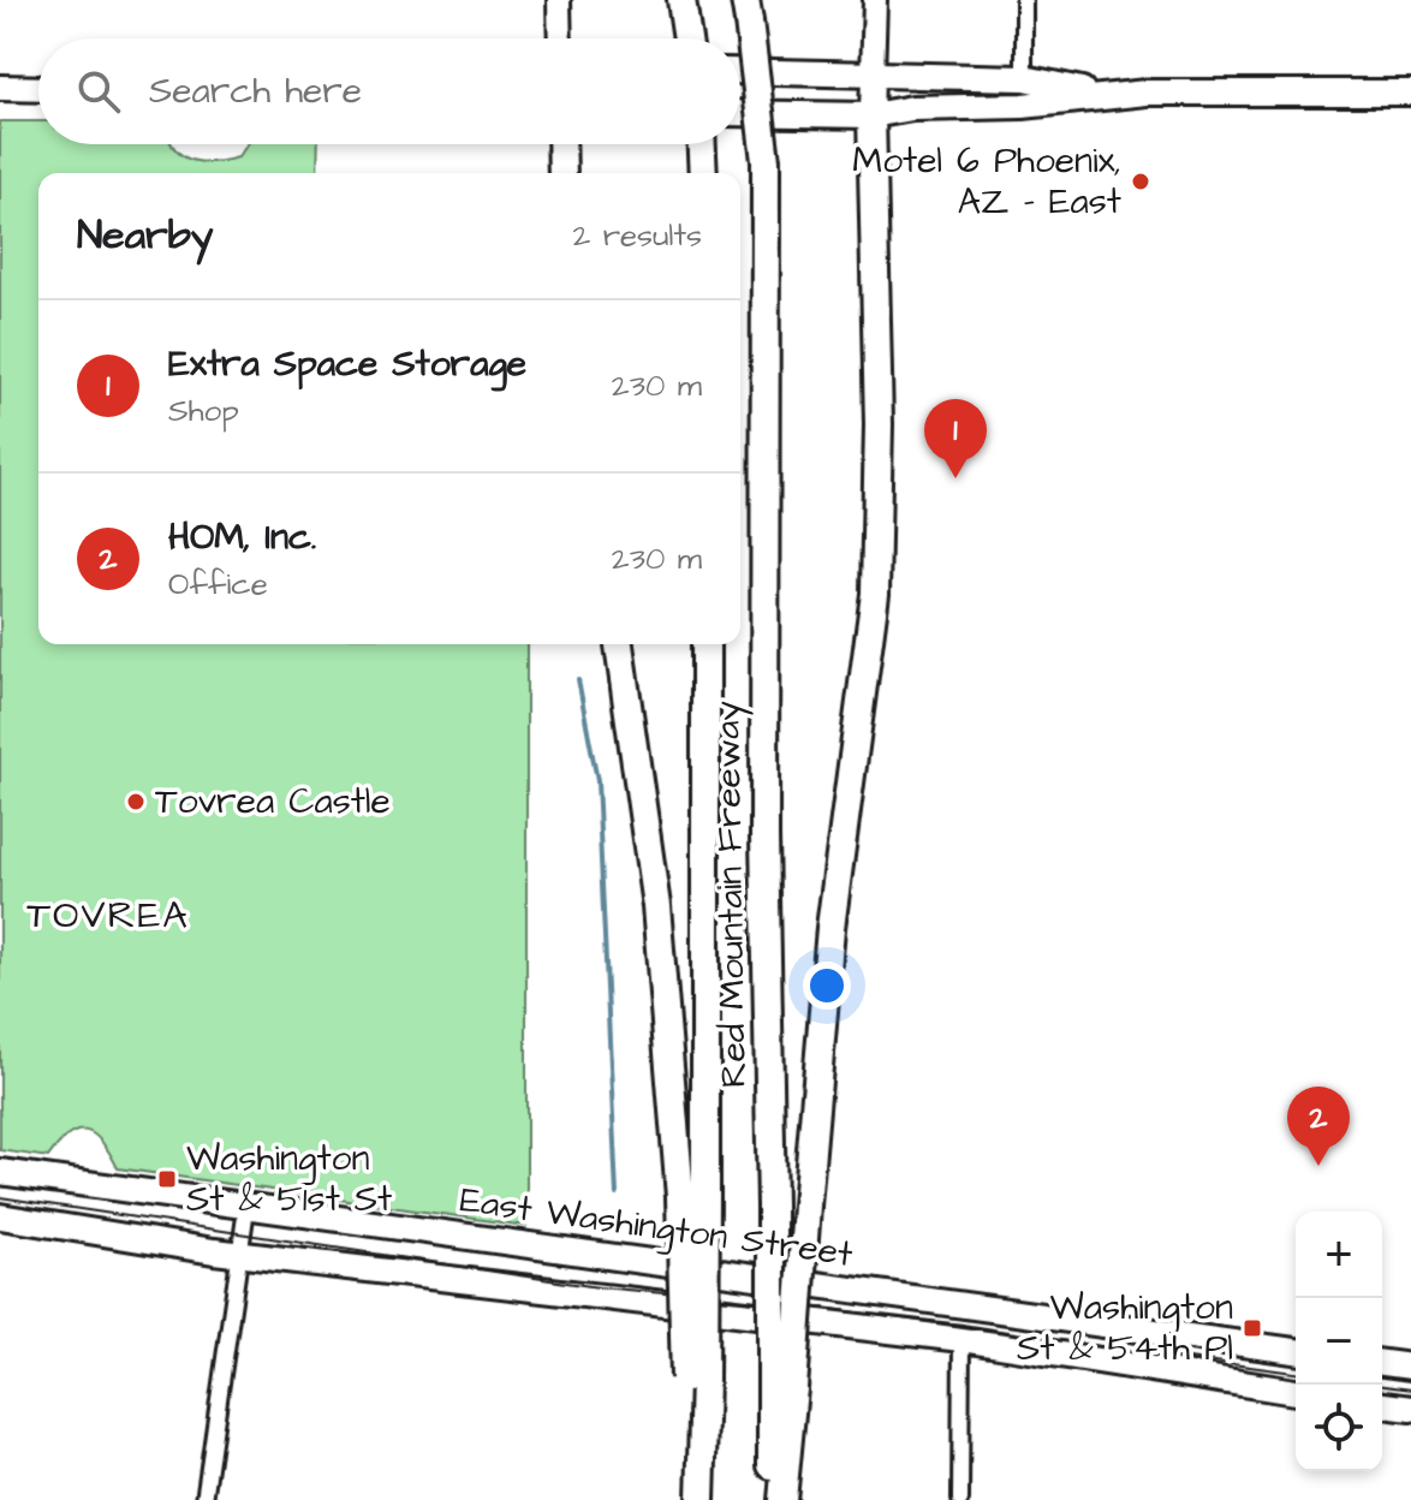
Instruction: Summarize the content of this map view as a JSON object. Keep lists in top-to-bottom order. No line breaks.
{"streets":{"highway":["Red Mountain Freeway"],"main road":["East Washington Street"]},"districts":["TOVREA"],"places":{"other":["Motel 6 Phoenix, AZ - East","Tovrea Castle"],"transit":["Washington St & 51st St","Washington St & 54th Pl"]},"page":{"search":"Search here","heading":["Nearby","2 results"],"list":[{"mark":"1","name":"Extra Space Storage","note":"Shop","value":"230 m"},{"mark":"2","name":"HOM, Inc.","note":"Office","value":"230 m"}],"pins":["1","2"],"map_buttons":["+","−"]}}
